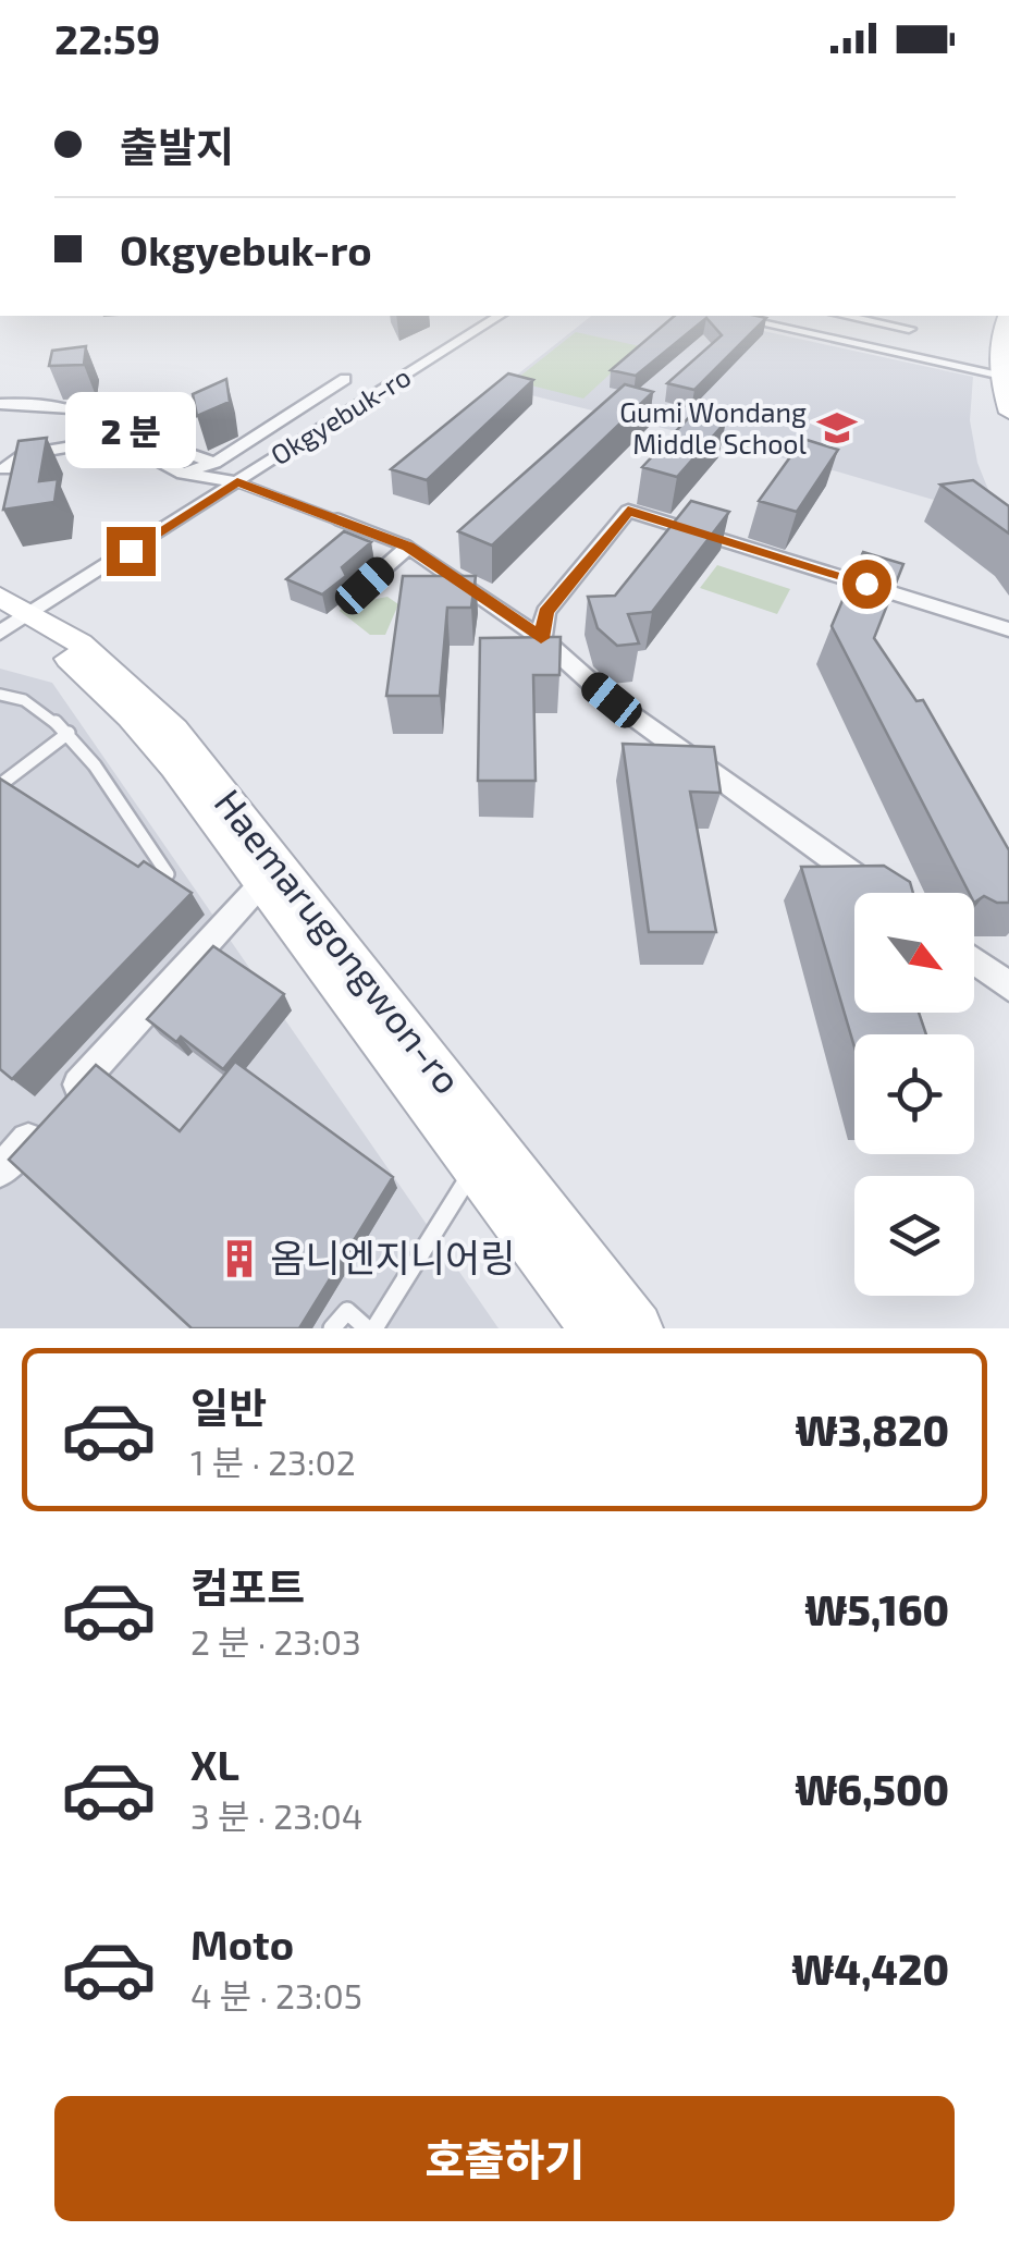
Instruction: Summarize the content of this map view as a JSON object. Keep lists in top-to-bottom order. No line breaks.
{"streets":{"street":["Okgyebuk-ro","Haemarugongwon-ro"]},"crossings":[["Okgyebuk-ro","Haemarugongwon-ro"]],"places":{"school or university":["Gumi Wondang Middle School"],"building":["옴니엔지니어링"]},"north":"bottom right","page":{"status":"22:59","banner":["출발지","Okgyebuk-ro"],"bubble":"2 분","list":[{"name":"일반","note":"1 분 · 23:02","value":"₩3,820"},{"name":"컴포트","note":"2 분 · 23:03","value":"₩5,160"},{"name":"XL","note":"3 분 · 23:04","value":"₩6,500"},{"name":"Moto","note":"4 분 · 23:05","value":"₩4,420"}],"buttons":"호출하기"}}
